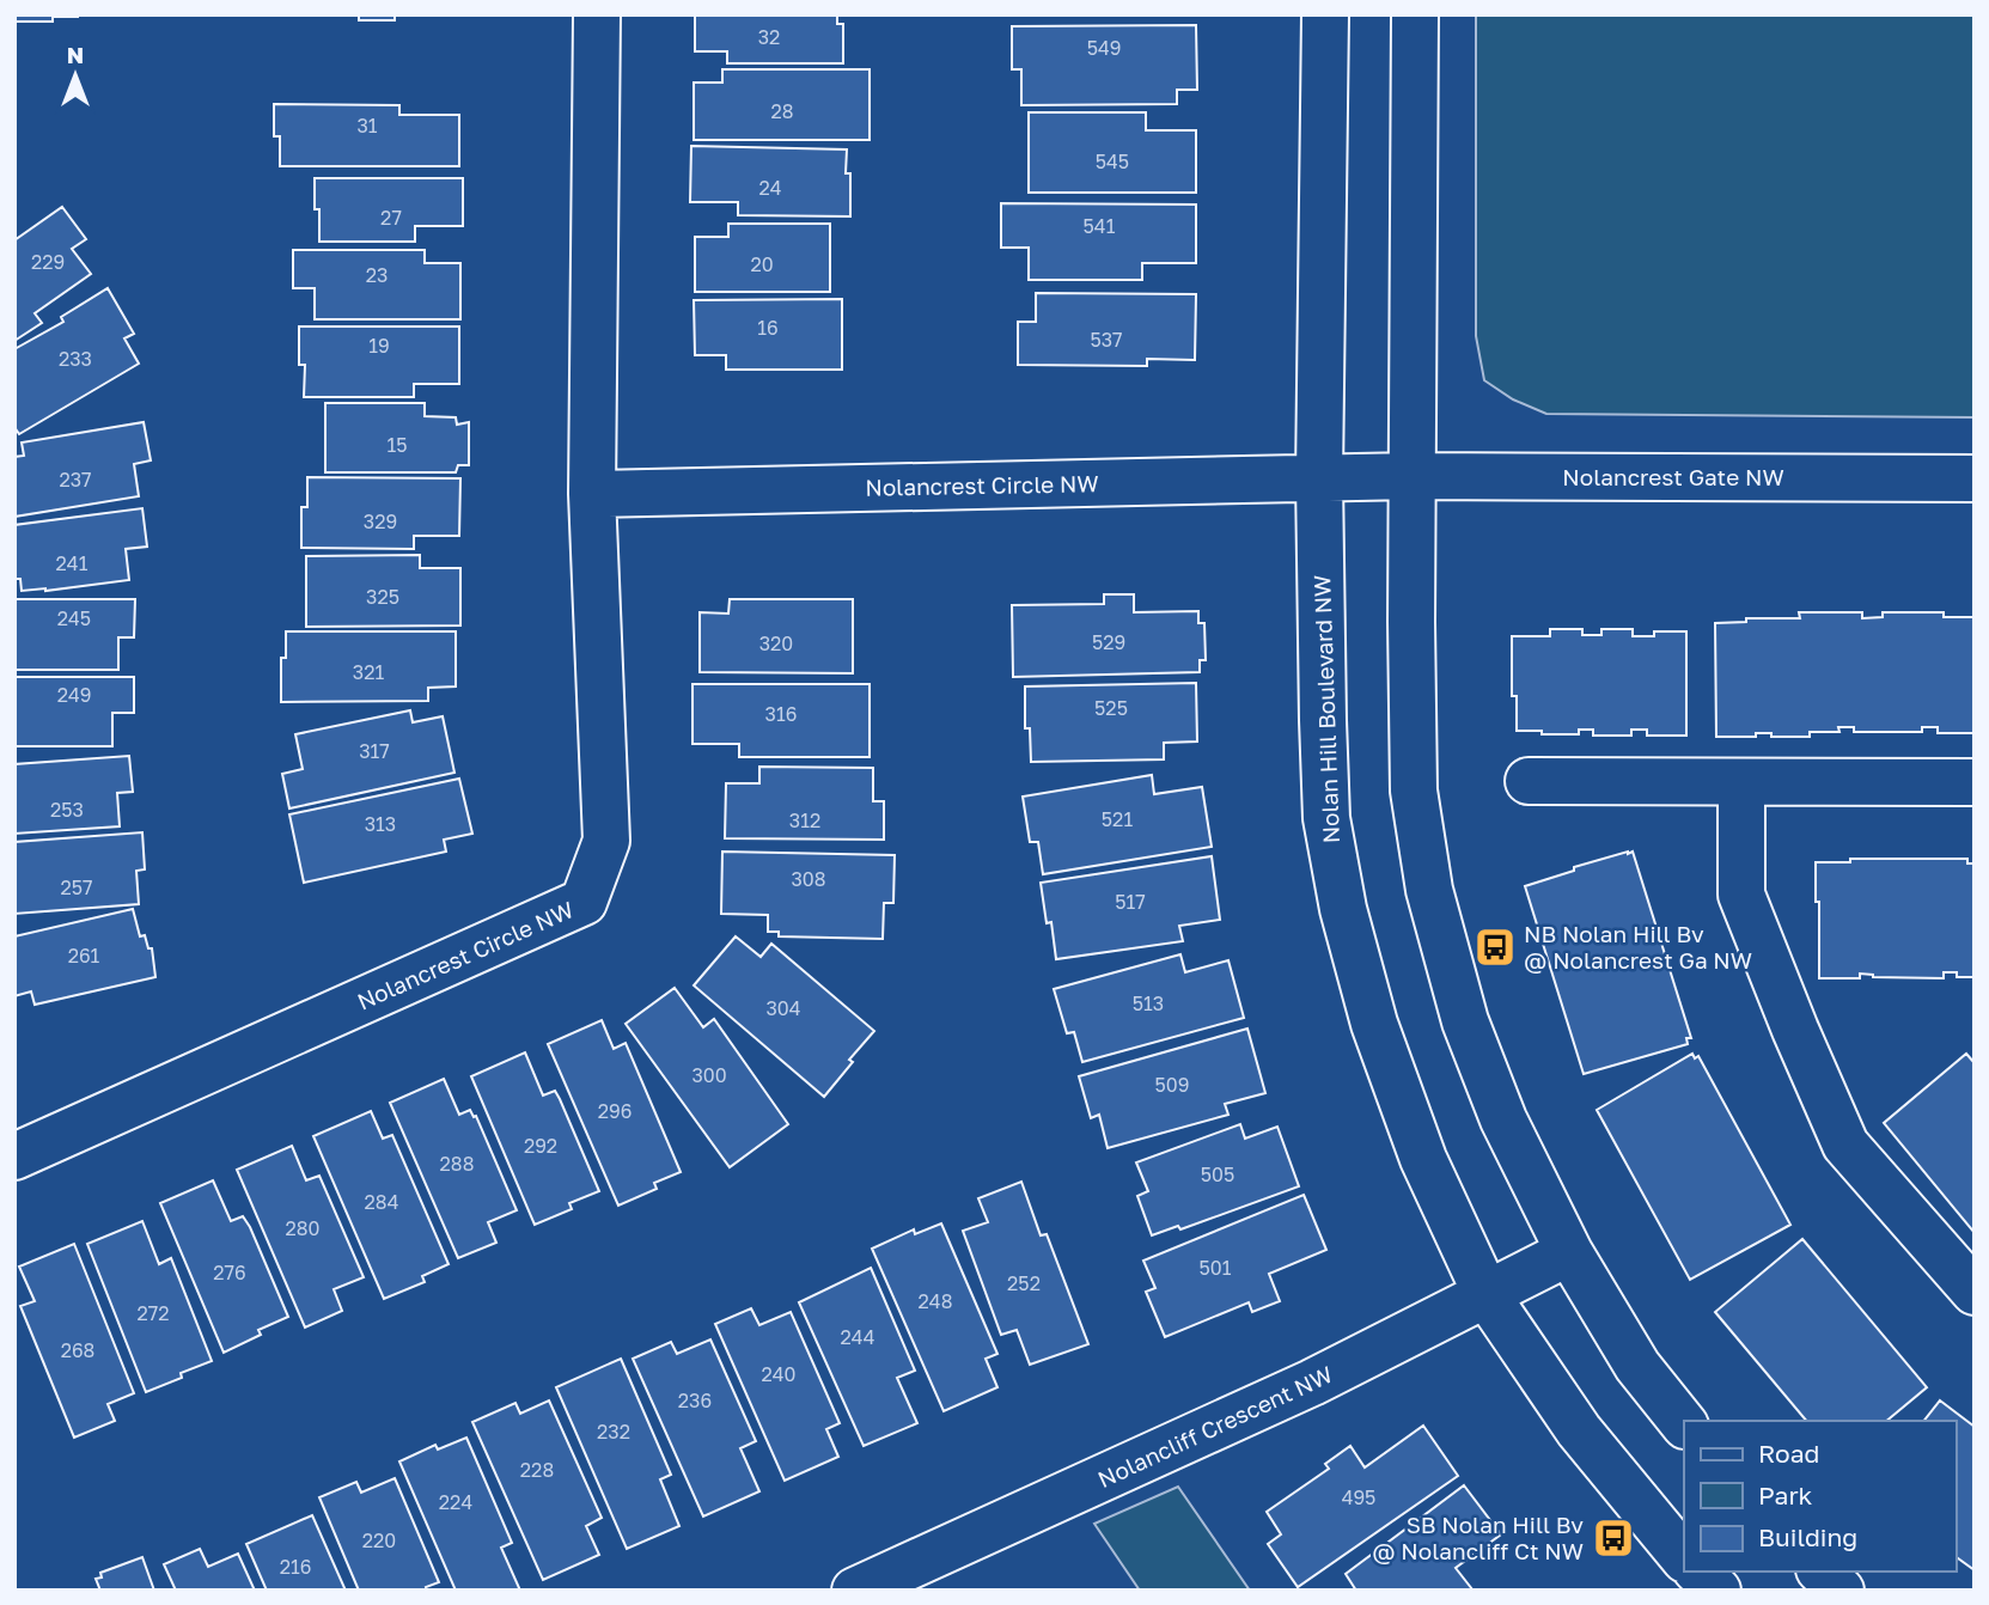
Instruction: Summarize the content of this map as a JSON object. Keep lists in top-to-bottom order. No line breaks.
{"streets":{"street":["Nolancrest Gate NW","Nolancrest Circle NW","Nolan Hill Boulevard NW","Nolancliff Crescent NW"]},"crossings":[["Nolancrest Gate NW","Nolancrest Circle NW"],["Nolancrest Circle NW","Nolan Hill Boulevard NW"],["Nolan Hill Boulevard NW","Nolancliff Crescent NW"]],"places":{"bus stop":["NB Nolan Hill Bv @ Nolancrest Ga NW","SB Nolan Hill Bv @ Nolancliff Ct NW"]},"house_numbers":["32","549","28","31","545","24","27","541","229","20","23","16","537","19","233","15","237","329","241","325","245","529","320","321","249","525","316","317","253","521","312","313","308","257","517","261","513","304","300","509","296","292","288","505","284","280","501","276","252","248","272","244","268","240","236","232","228","495","224","220","216"],"legend":["Road","Park","Building"],"north":"top"}
